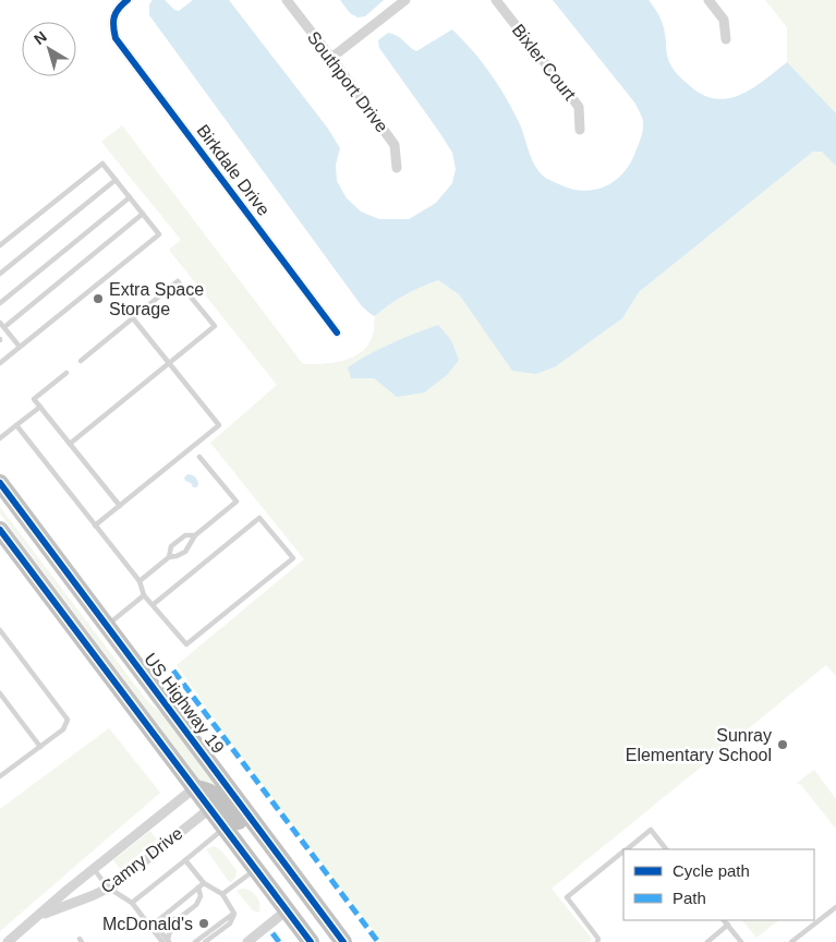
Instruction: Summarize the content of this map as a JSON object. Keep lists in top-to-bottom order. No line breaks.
{"streets":{"highway":["US Highway 19"],"street":["Bixler Court","Southport Drive","Birkdale Drive","Camry Drive"]},"places":["Extra Space Storage","Sunray Elementary School","McDonald's"],"legend":["Cycle path","Path"],"north":"top left"}
